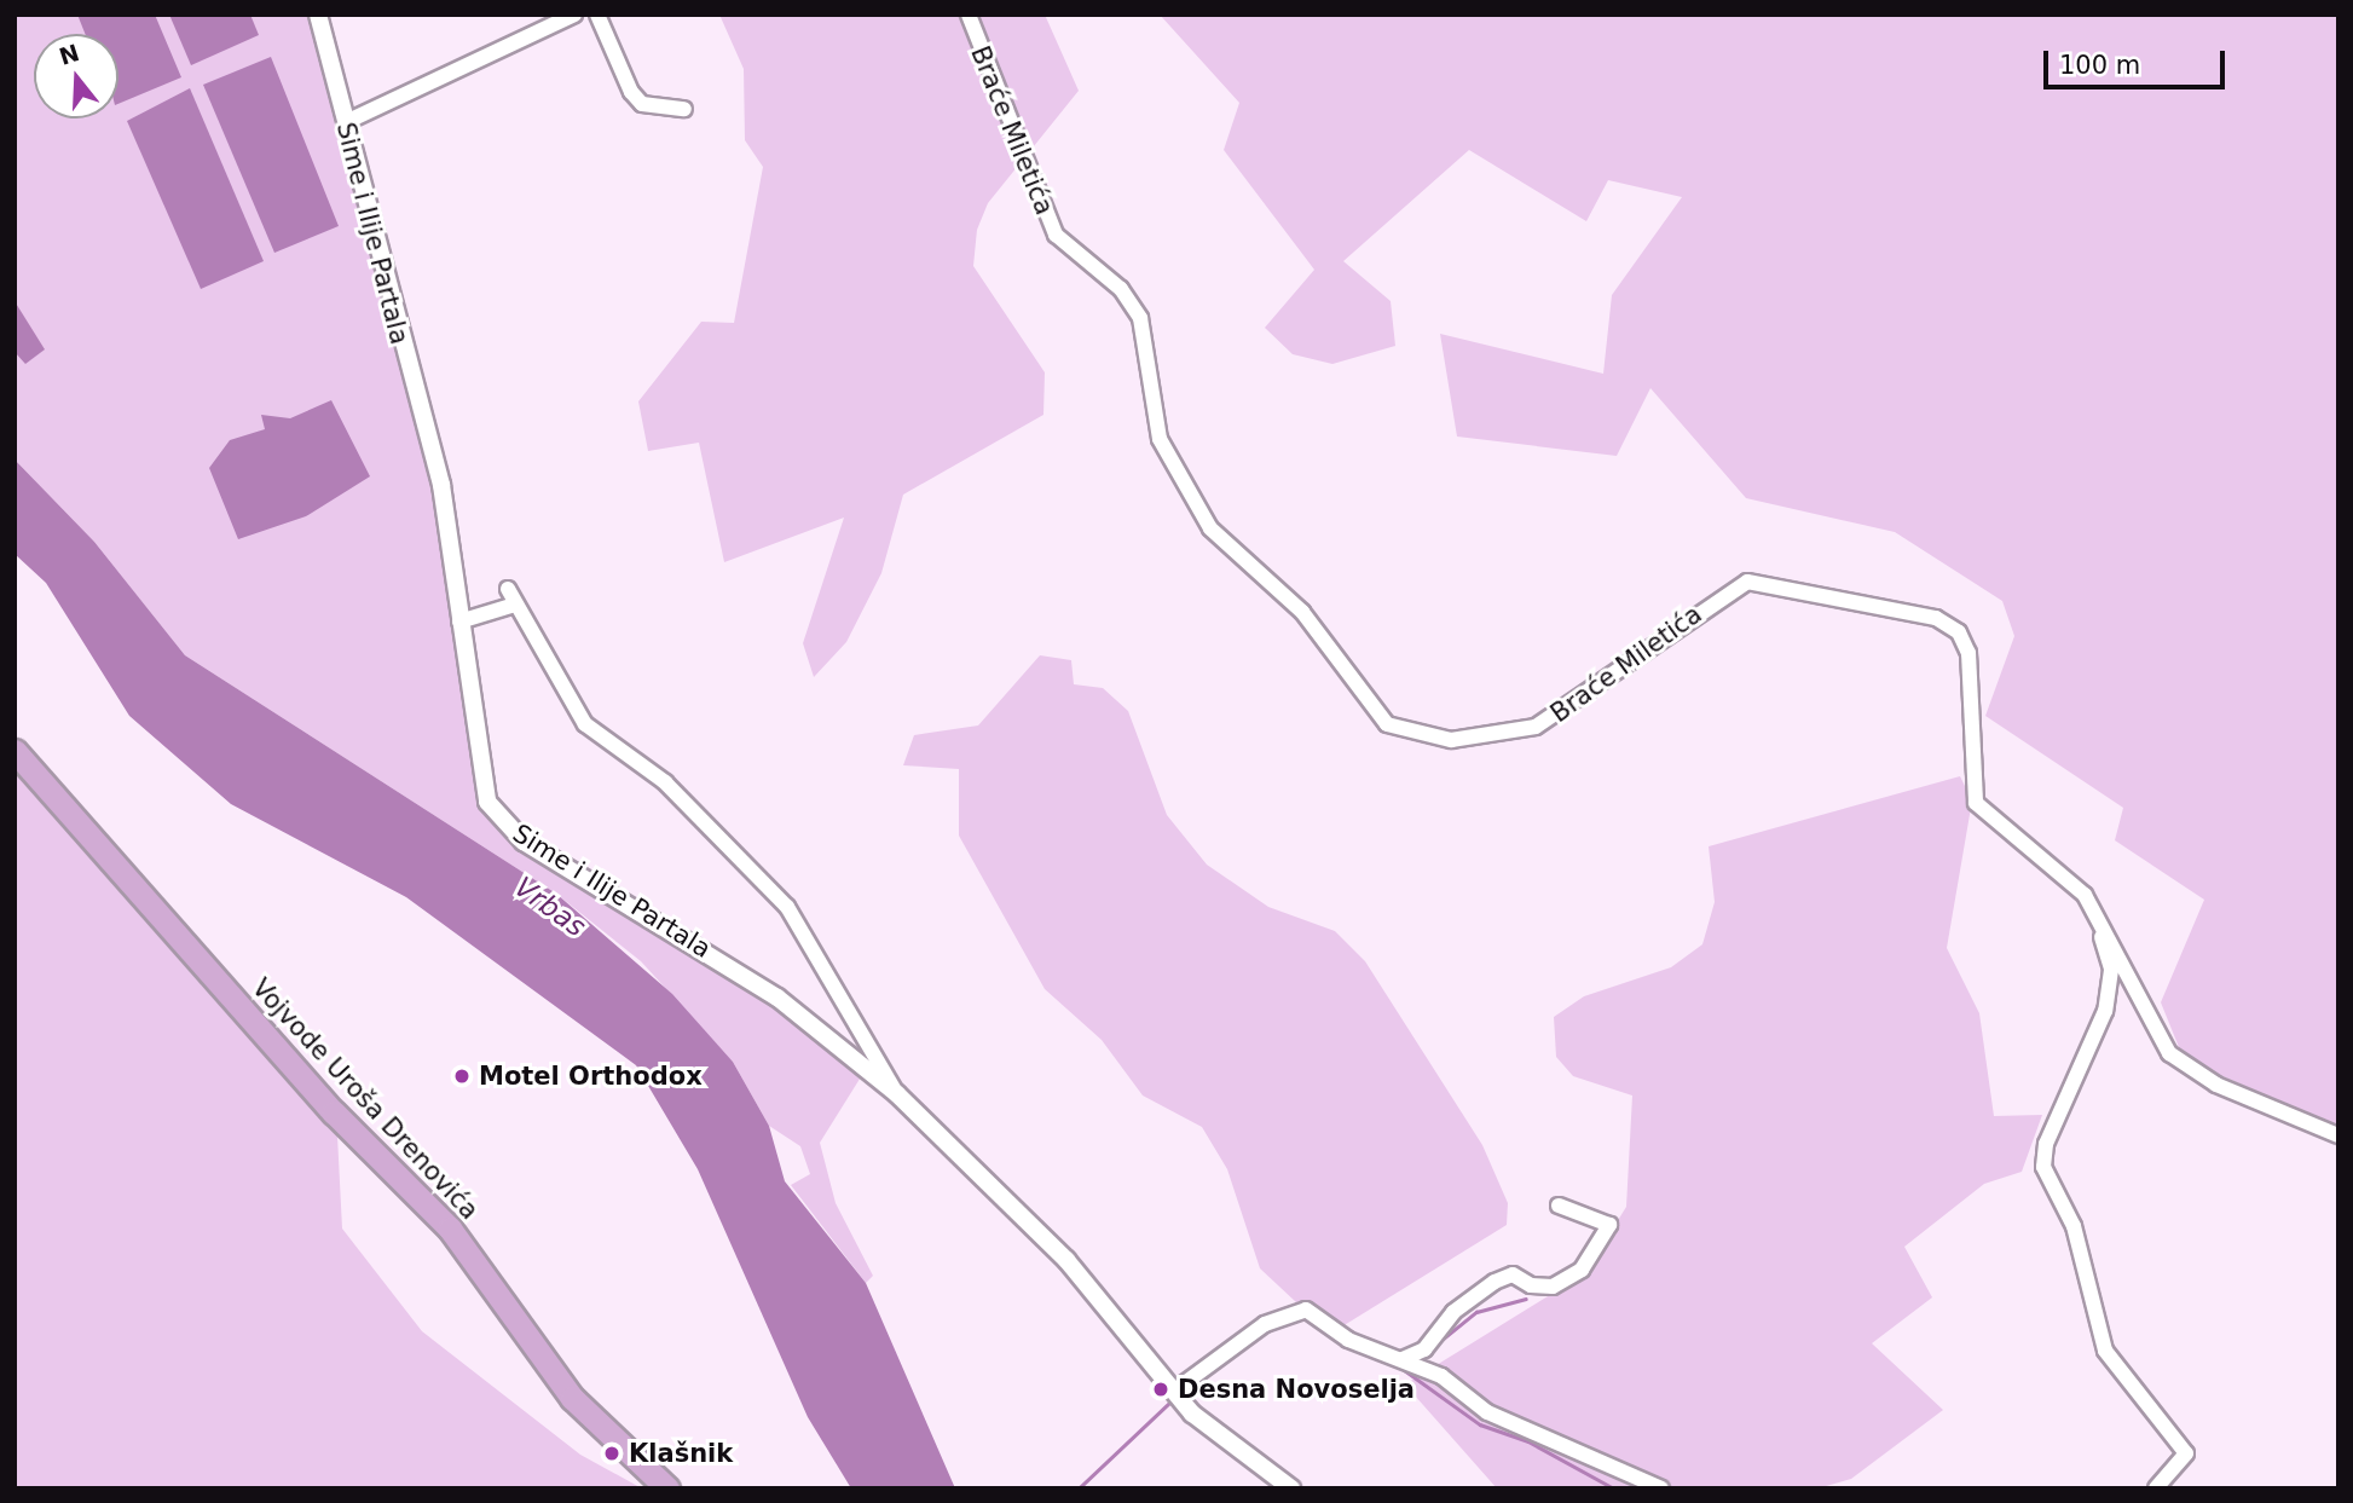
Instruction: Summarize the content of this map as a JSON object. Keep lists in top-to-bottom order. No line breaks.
{"streets":{"main road":["Vojvode Uroša Drenovića"],"street":["Braće Miletića","Sime i Ilije Partala"]},"water":["Vrbas"],"places":["Motel Orthodox","Desna Novoselja","Klašnik"],"scale_bar":"100 m","north":"top"}
